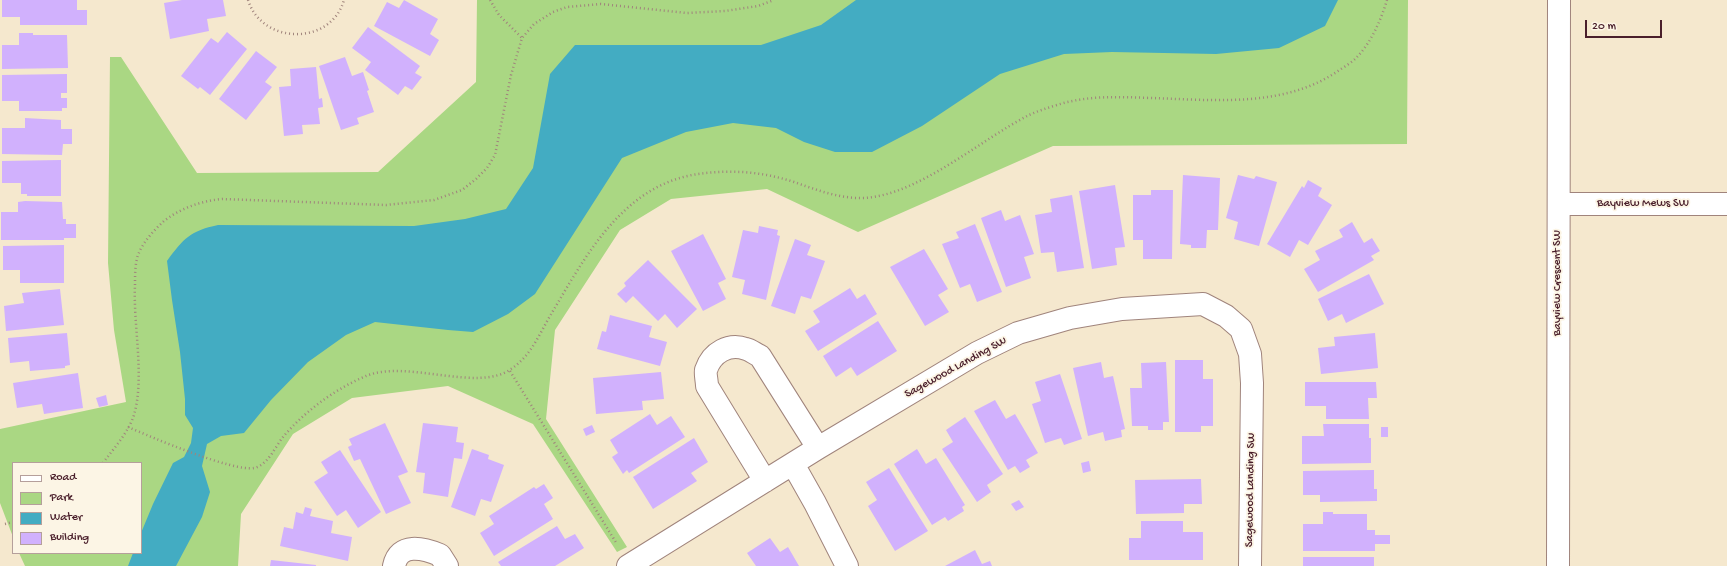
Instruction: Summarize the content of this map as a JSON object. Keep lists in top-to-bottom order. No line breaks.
{"streets":{"street":["Bayview Mews SW","Bayview Crescent SW","Sagewood Landing SW"]},"crossings":[["Bayview Mews SW","Bayview Crescent SW"]],"legend":["Road","Park","Water","Building"],"scale_bar":"20 m"}
